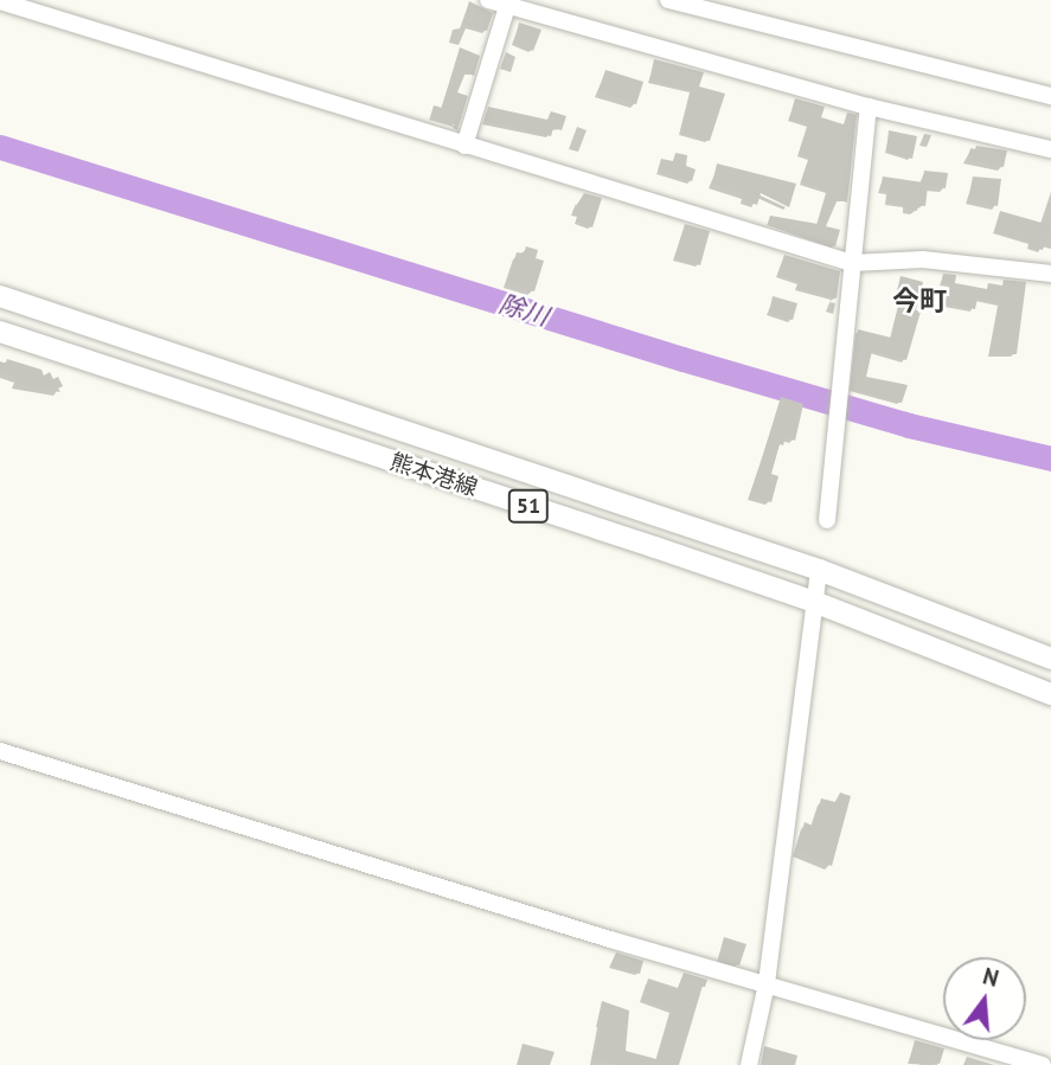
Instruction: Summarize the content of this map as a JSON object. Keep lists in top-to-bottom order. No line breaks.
{"streets":{"main road":["熊本港線","51"]},"districts":["今町"],"water":["除川"],"north":"top"}
